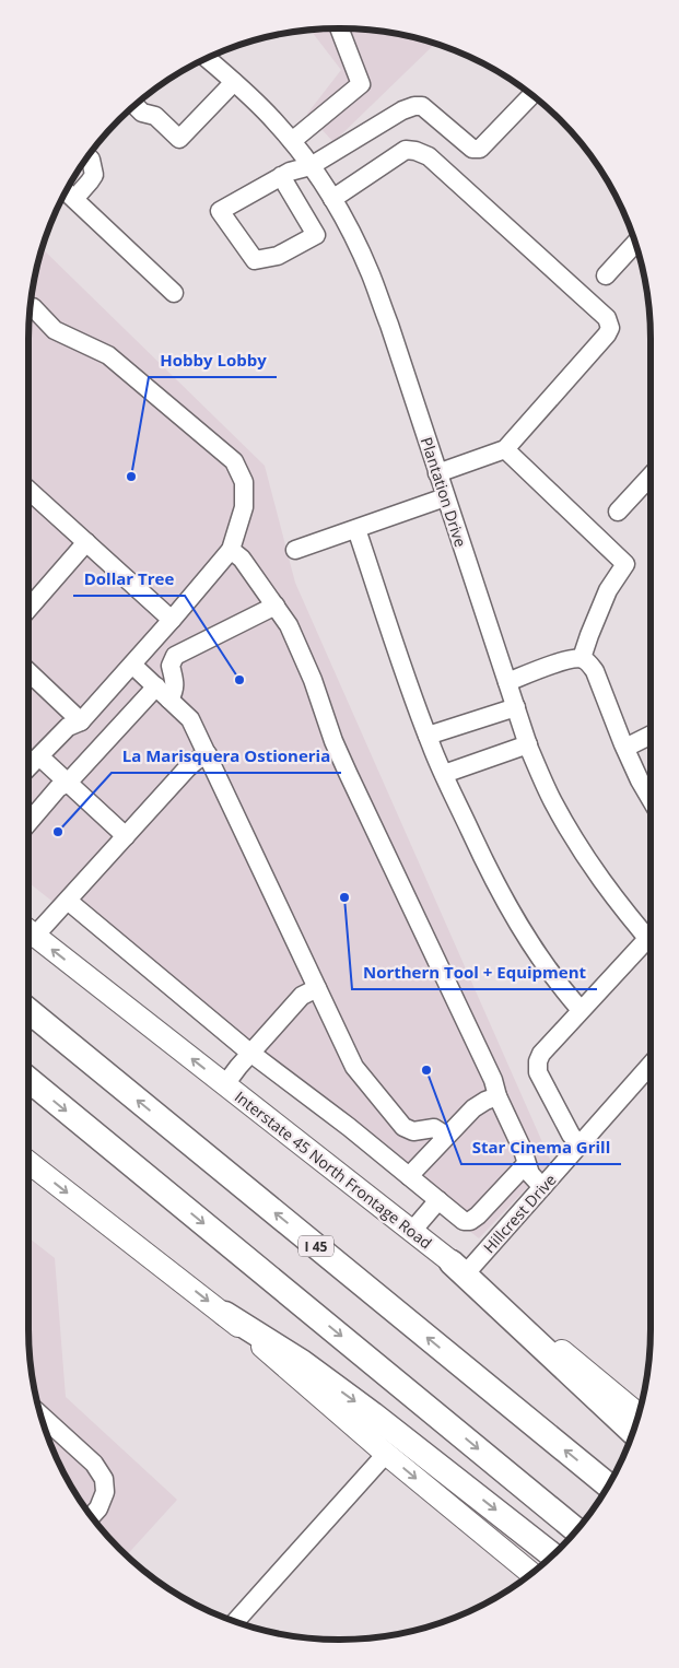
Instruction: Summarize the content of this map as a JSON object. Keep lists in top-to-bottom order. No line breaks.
{"streets":{"highway":["I 45"],"main road":["Interstate 45 North Frontage Road"],"street":["Plantation Drive","Hillcrest Drive"]},"crossings":[["Interstate 45 North Frontage Road","Hillcrest Drive"]],"places":["Hobby Lobby","Dollar Tree","La Marisquera Ostioneria","Northern Tool + Equipment","Star Cinema Grill"]}
